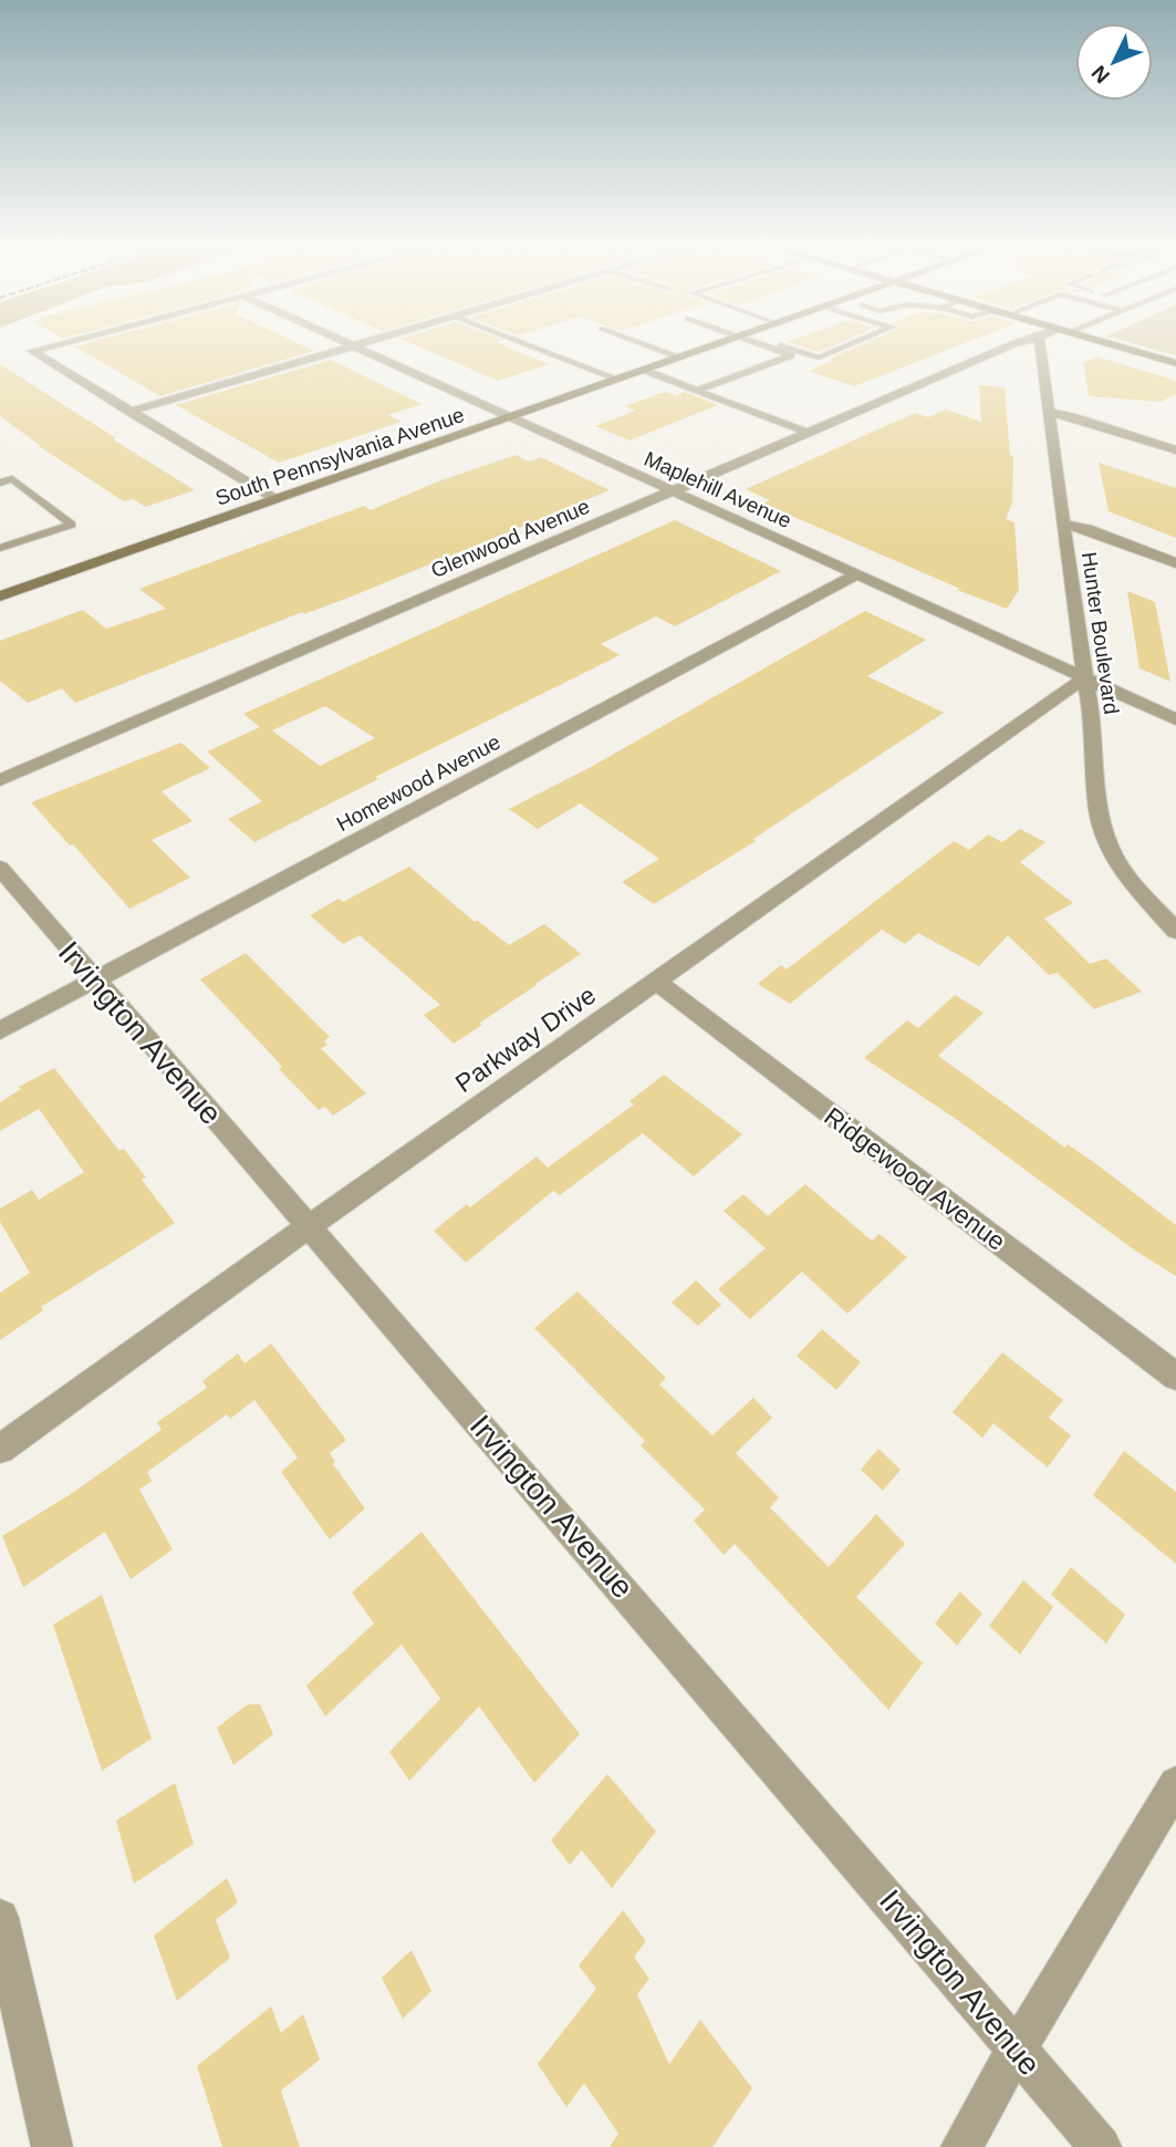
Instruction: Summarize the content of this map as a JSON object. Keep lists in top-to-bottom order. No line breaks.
{"streets":{"main road":["South Pennsylvania Avenue"],"street":["Maplehill Avenue","Glenwood Avenue","Hunter Boulevard","Homewood Avenue","Irvington Avenue","Parkway Drive","Ridgewood Avenue"]},"crossings":[["South Pennsylvania Avenue","Maplehill Avenue"],["Maplehill Avenue","Glenwood Avenue"],["Maplehill Avenue","Hunter Boulevard"],["Maplehill Avenue","Homewood Avenue"],["Maplehill Avenue","Parkway Drive"],["Hunter Boulevard","Parkway Drive"],["Homewood Avenue","Irvington Avenue"],["Irvington Avenue","Parkway Drive"],["Parkway Drive","Ridgewood Avenue"]],"north":"bottom left"}
